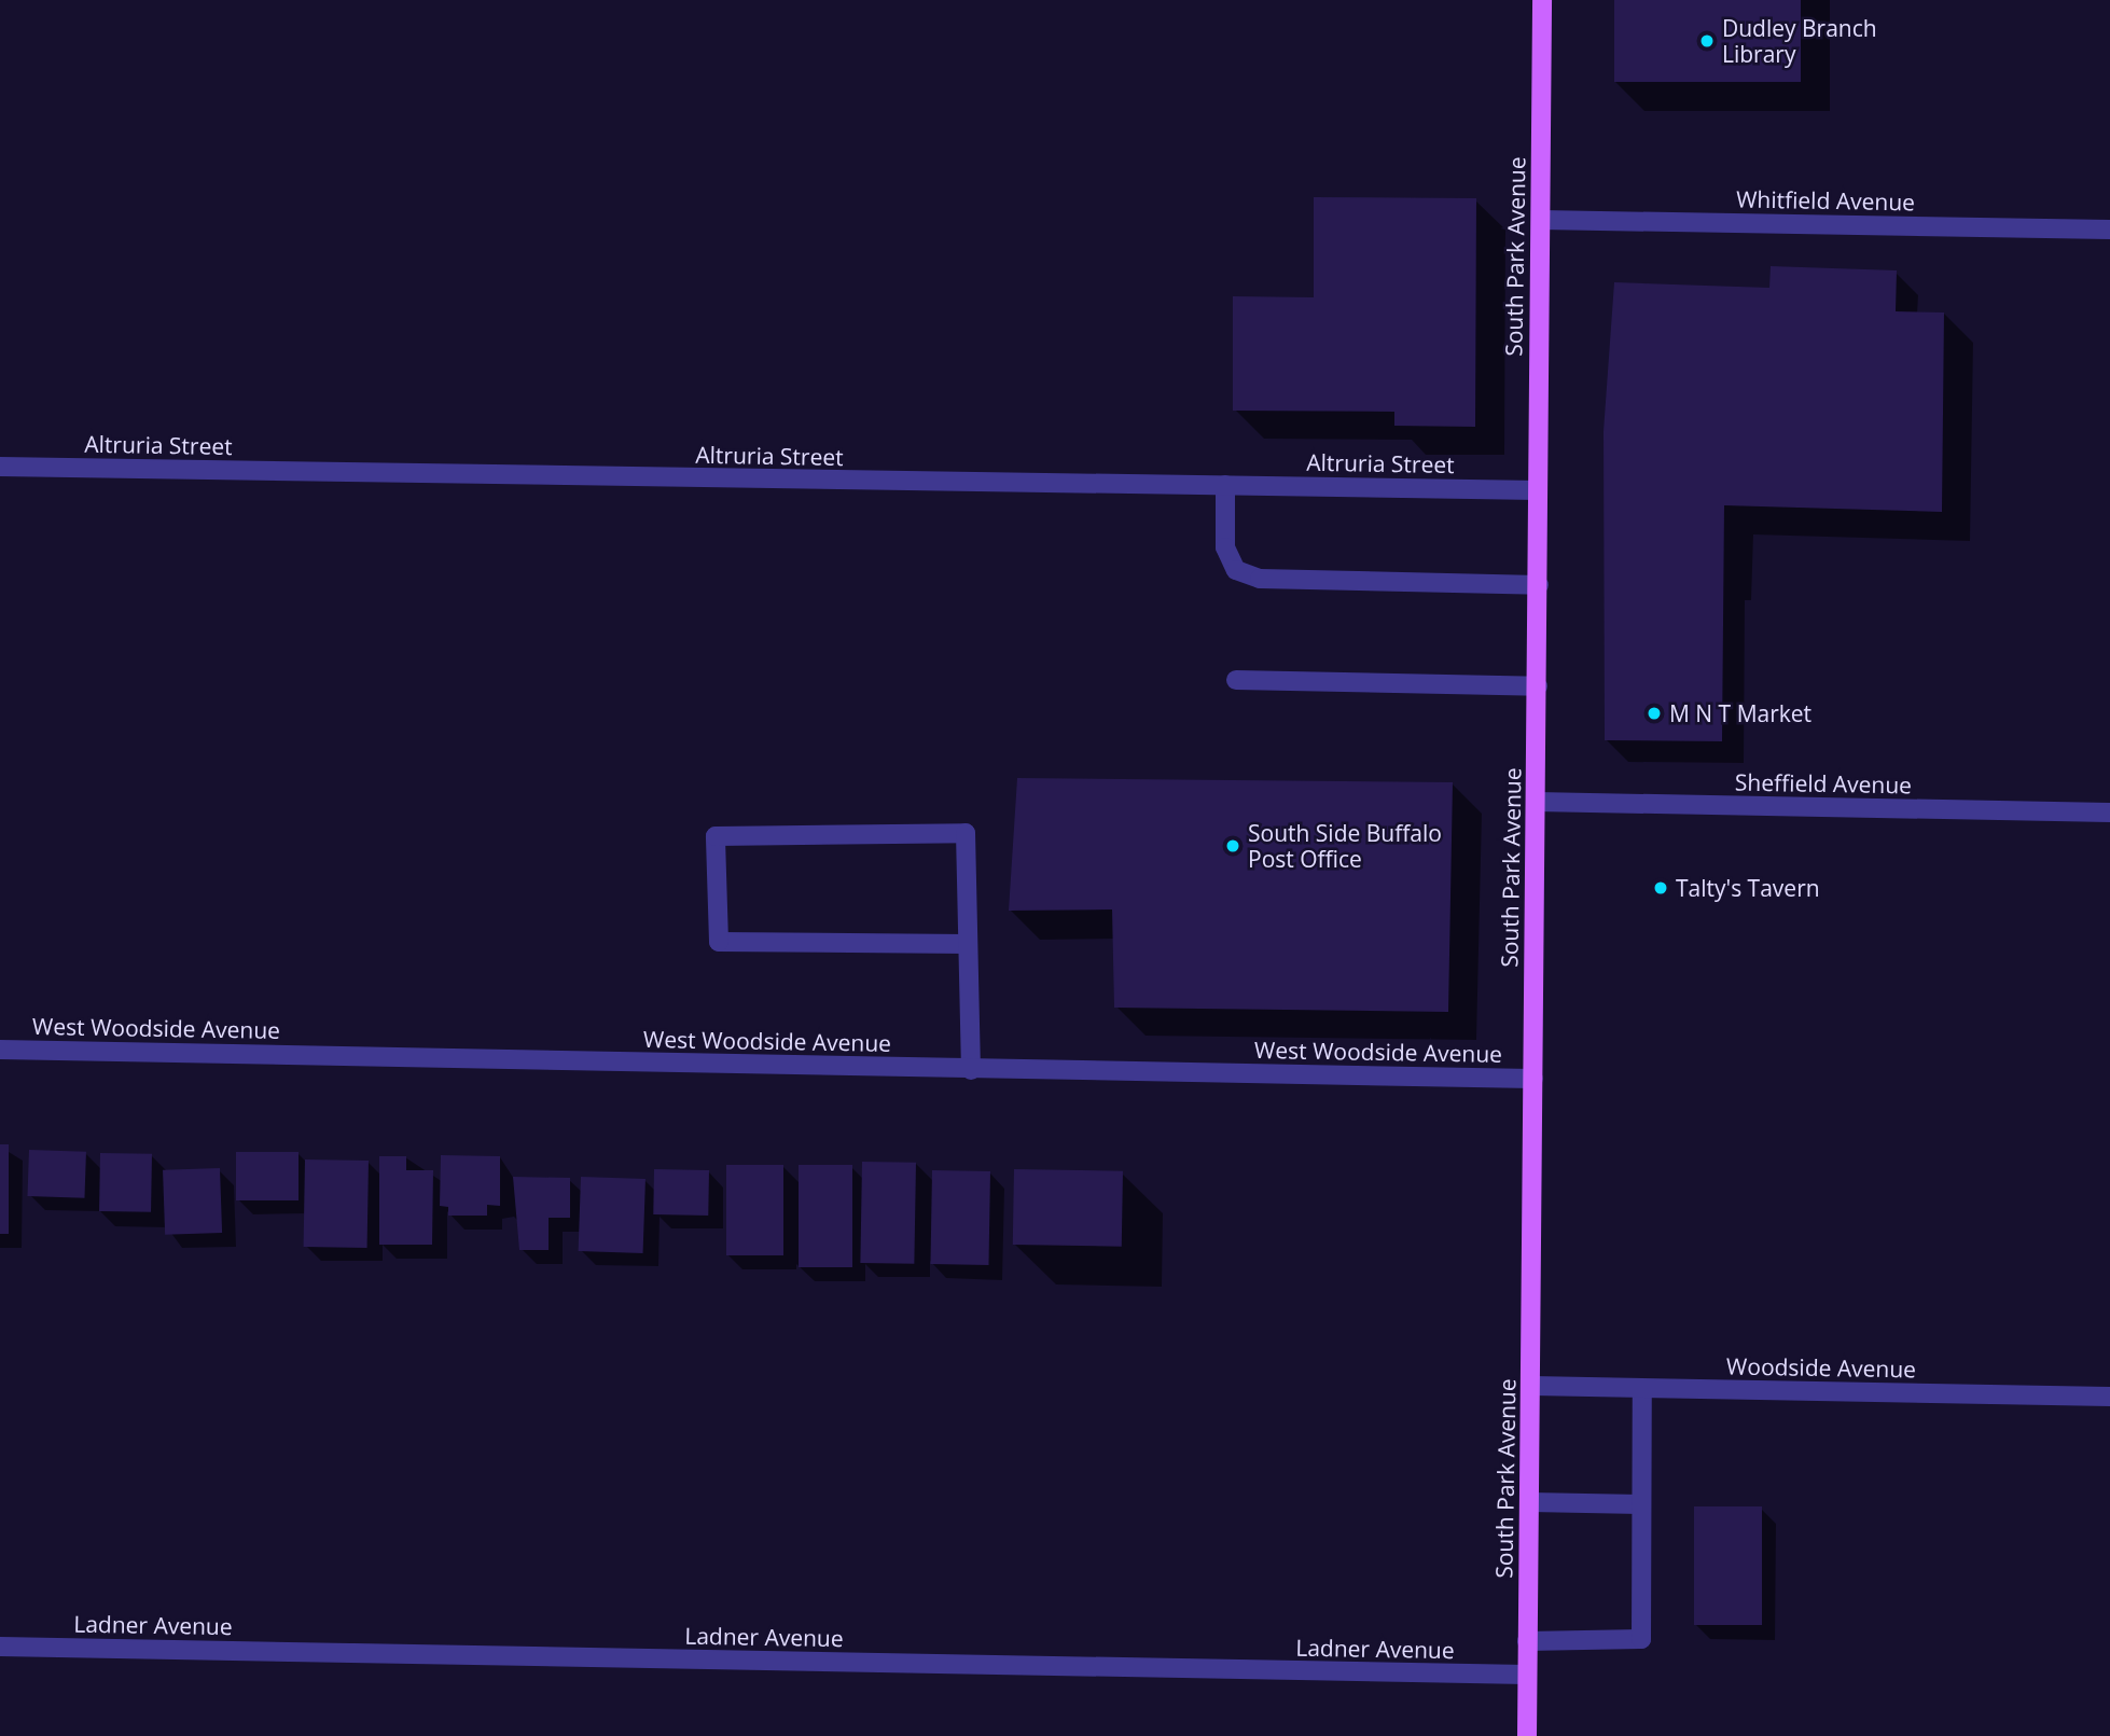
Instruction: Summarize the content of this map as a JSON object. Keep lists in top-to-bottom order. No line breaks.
{"streets":{"main road":["South Park Avenue"],"street":["Whitfield Avenue","Altruria Street","Sheffield Avenue","West Woodside Avenue","Woodside Avenue","Ladner Avenue"]},"crossings":[["Whitfield Avenue","South Park Avenue"],["South Park Avenue","Altruria Street"],["South Park Avenue","Sheffield Avenue"],["South Park Avenue","West Woodside Avenue"],["South Park Avenue","Woodside Avenue"],["South Park Avenue","Ladner Avenue"]],"places":["Dudley Branch Library","M N T Market","South Side Buffalo Post Office","Talty's Tavern"]}
